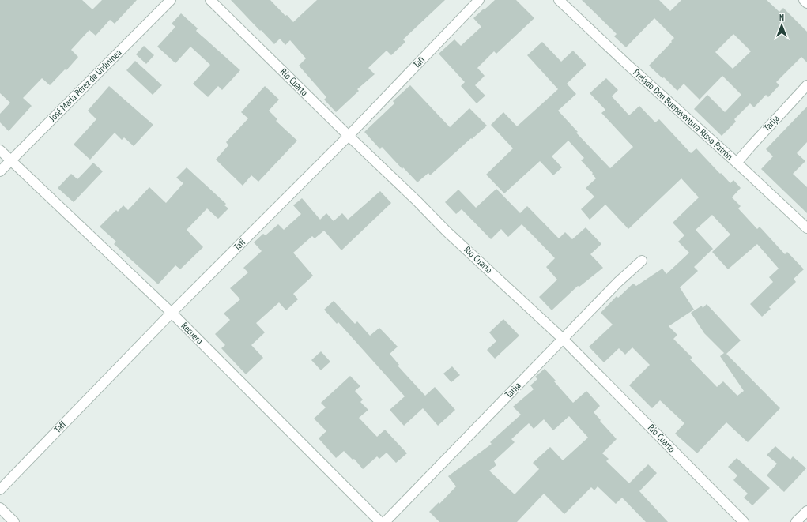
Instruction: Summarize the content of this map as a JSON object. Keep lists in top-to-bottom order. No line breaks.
{"streets":{"street":["Tafí","Río Cuarto","José María Pérez de Urdininea","Prelado Don Buenaventura Risso Patrón","Tarija","Recuero"]},"crossings":[["Tafí","Río Cuarto"],["Tafí","Recuero"],["Río Cuarto","Tarija"],["José María Pérez de Urdininea","Recuero"],["Prelado Don Buenaventura Risso Patrón","Tarija"]],"north":"top"}
